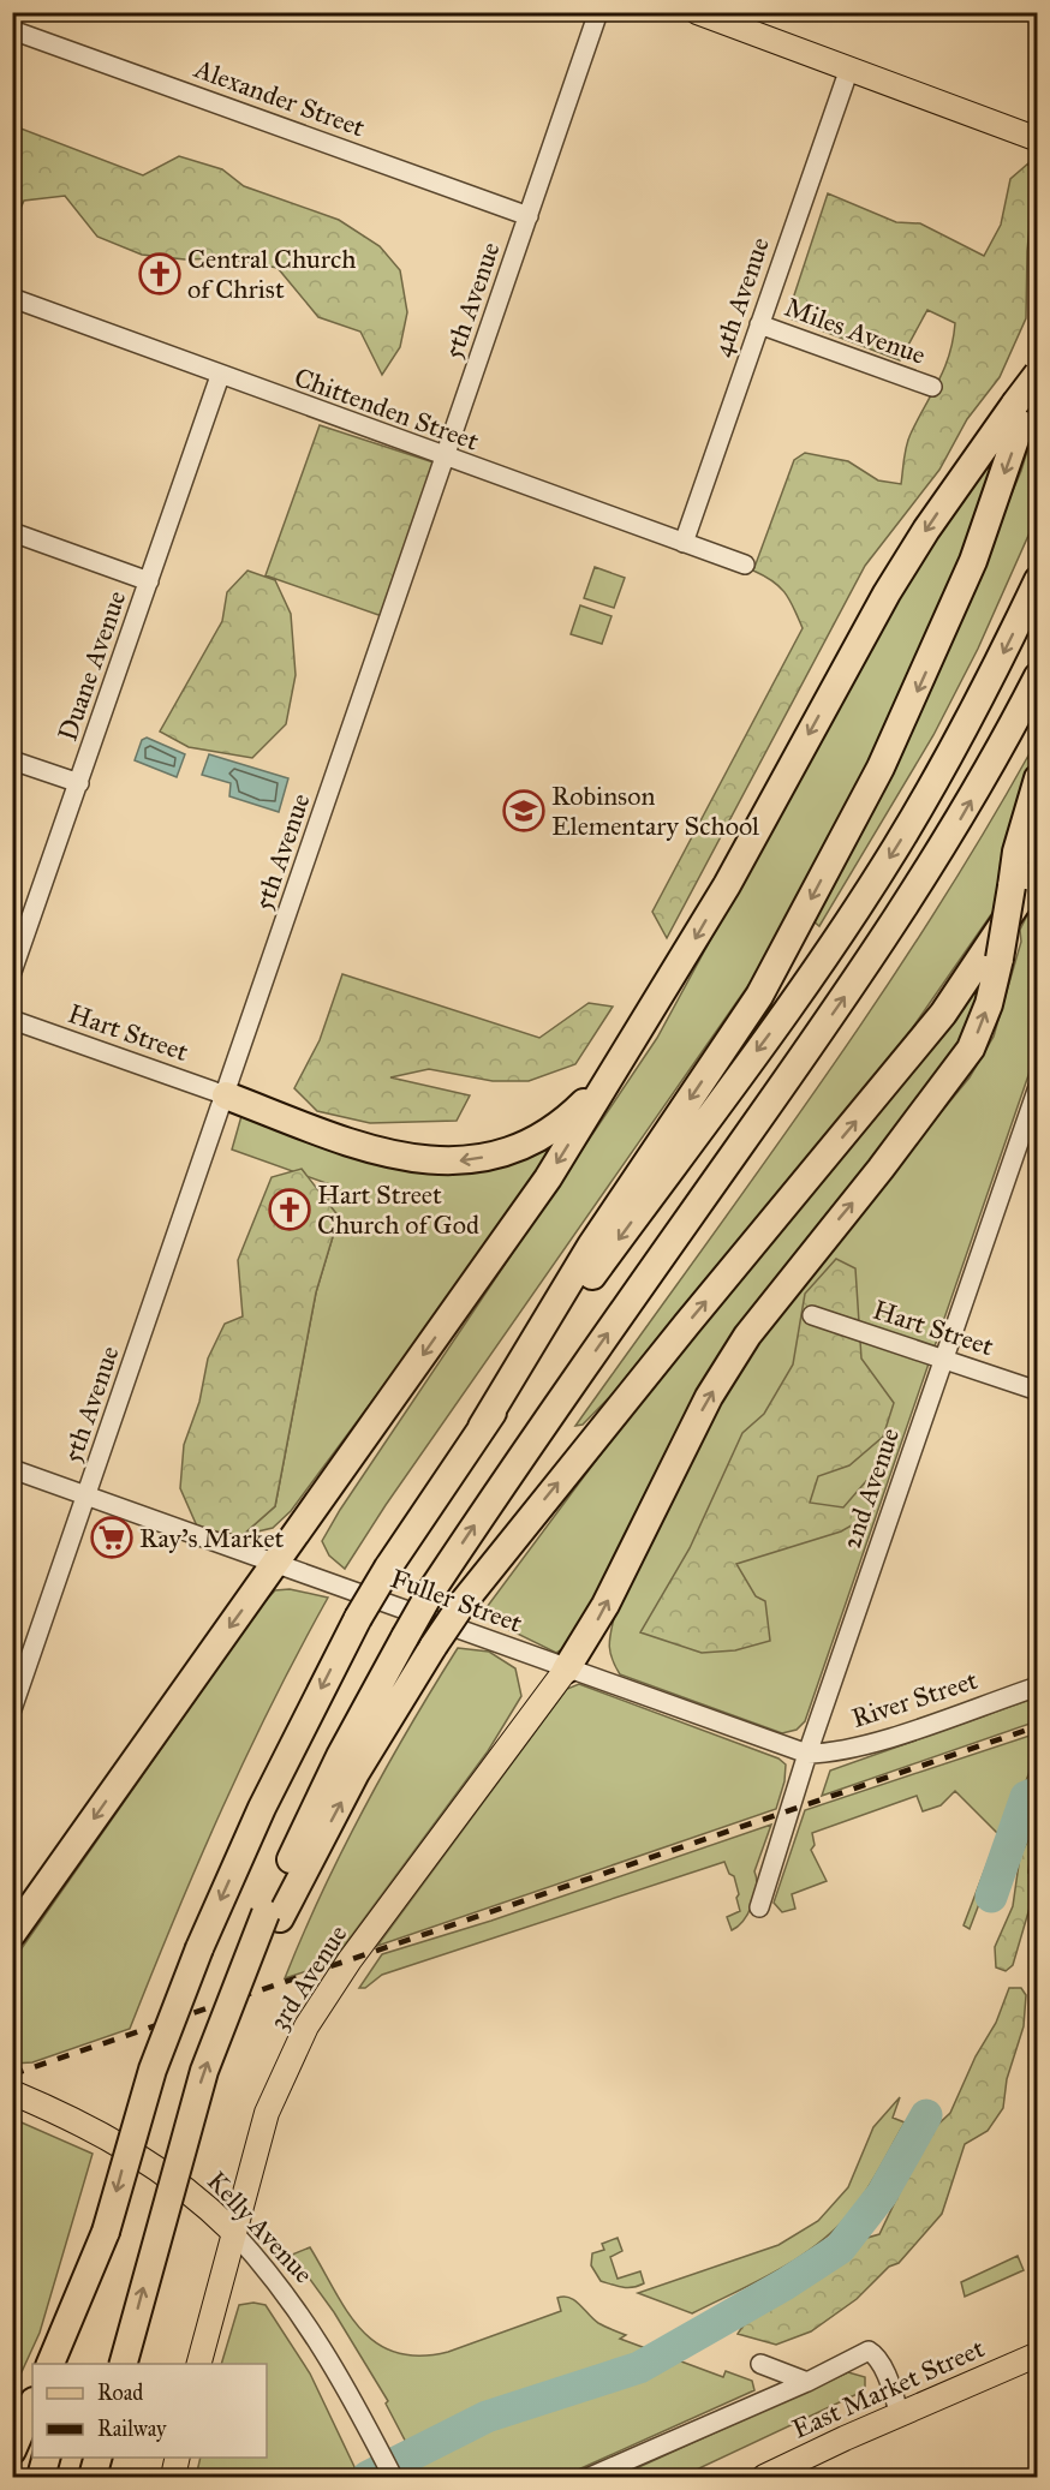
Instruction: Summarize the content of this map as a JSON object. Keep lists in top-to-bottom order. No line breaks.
{"streets":{"main road":["3rd Avenue","Kelly Avenue","East Market Street"],"street":["Alexander Street","4th Avenue","5th Avenue","Miles Avenue","Chittenden Street","Duane Avenue","Hart Street","2nd Avenue","Fuller Street","River Street"]},"crossings":[["Alexander Street","5th Avenue"],["4th Avenue","Miles Avenue"],["4th Avenue","Chittenden Street"],["5th Avenue","Chittenden Street"],["5th Avenue","Hart Street"],["5th Avenue","Fuller Street"],["Chittenden Street","Duane Avenue"],["Hart Street","2nd Avenue"],["2nd Avenue","Fuller Street"],["2nd Avenue","River Street"],["Fuller Street","River Street"],["Fuller Street","3rd Avenue"],["3rd Avenue","Kelly Avenue"]],"places":{"church":["Central Church of Christ","Hart Street Church of God"],"school or university":["Robinson Elementary School"],"supermarket":["Ray's Market"]},"legend":["Road","Railway"]}
